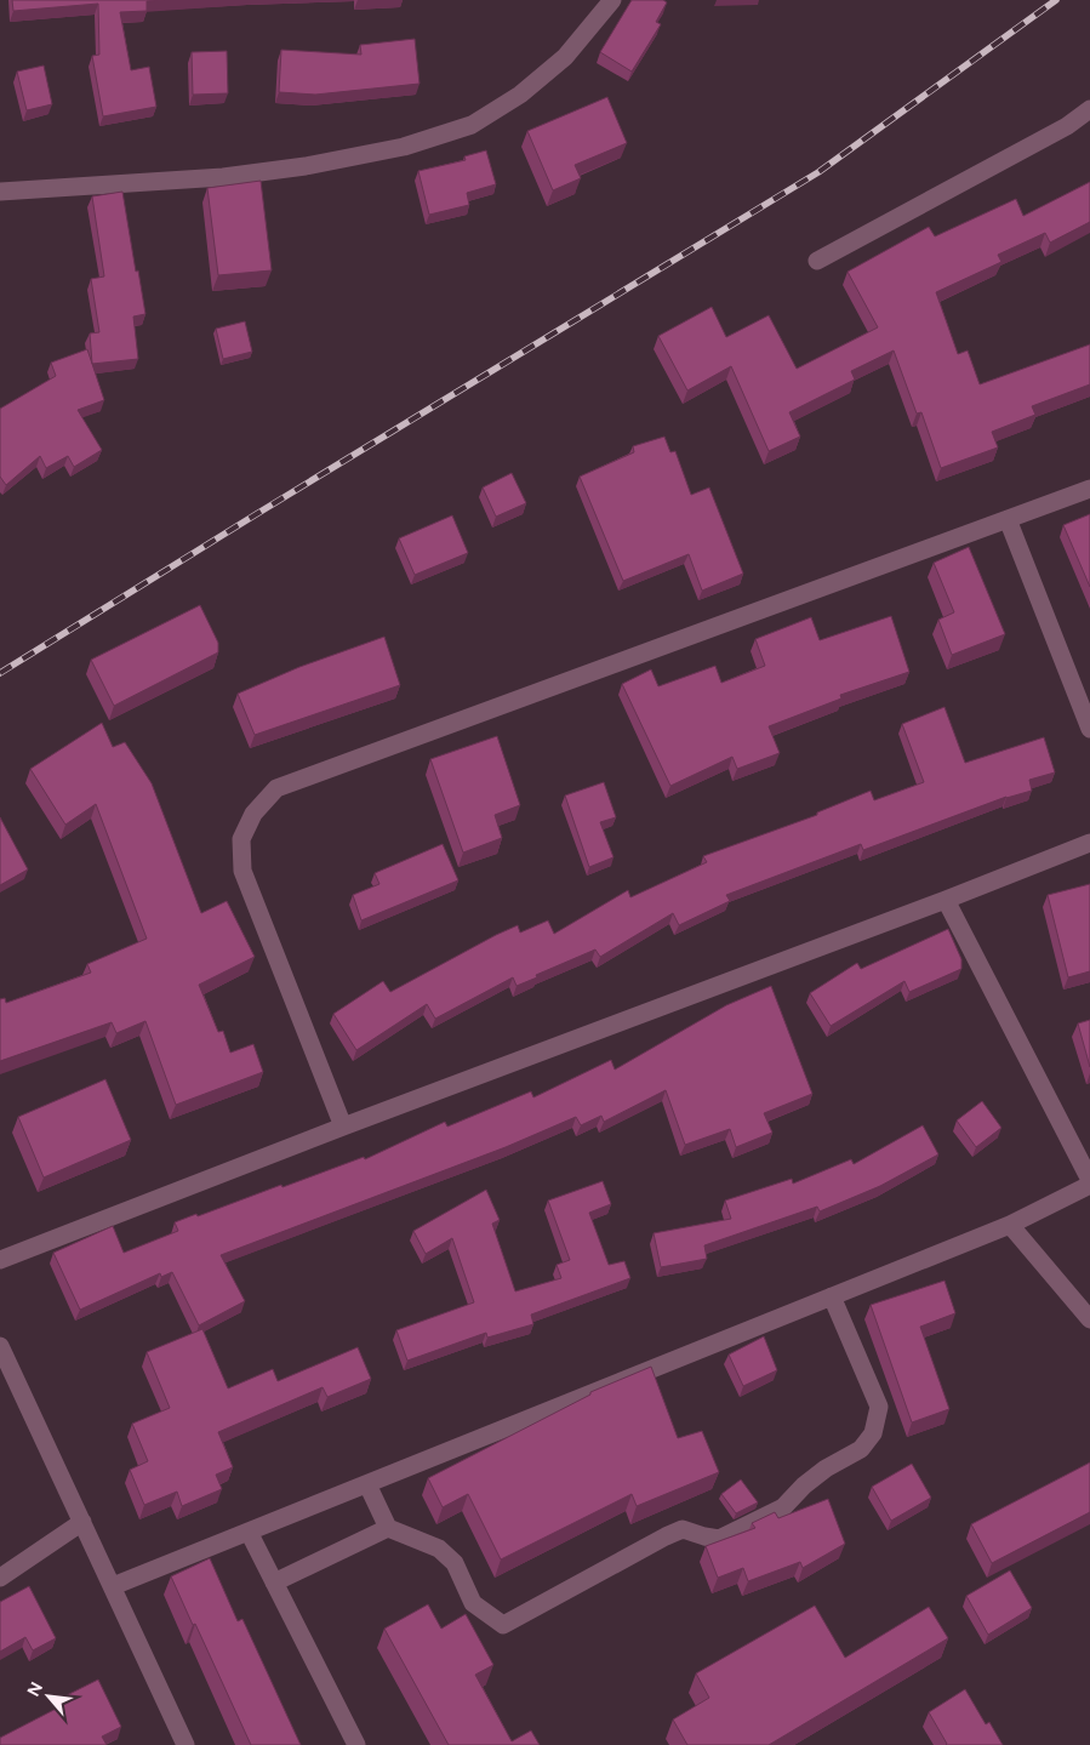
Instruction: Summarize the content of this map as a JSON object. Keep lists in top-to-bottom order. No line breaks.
{"north":"top left"}
